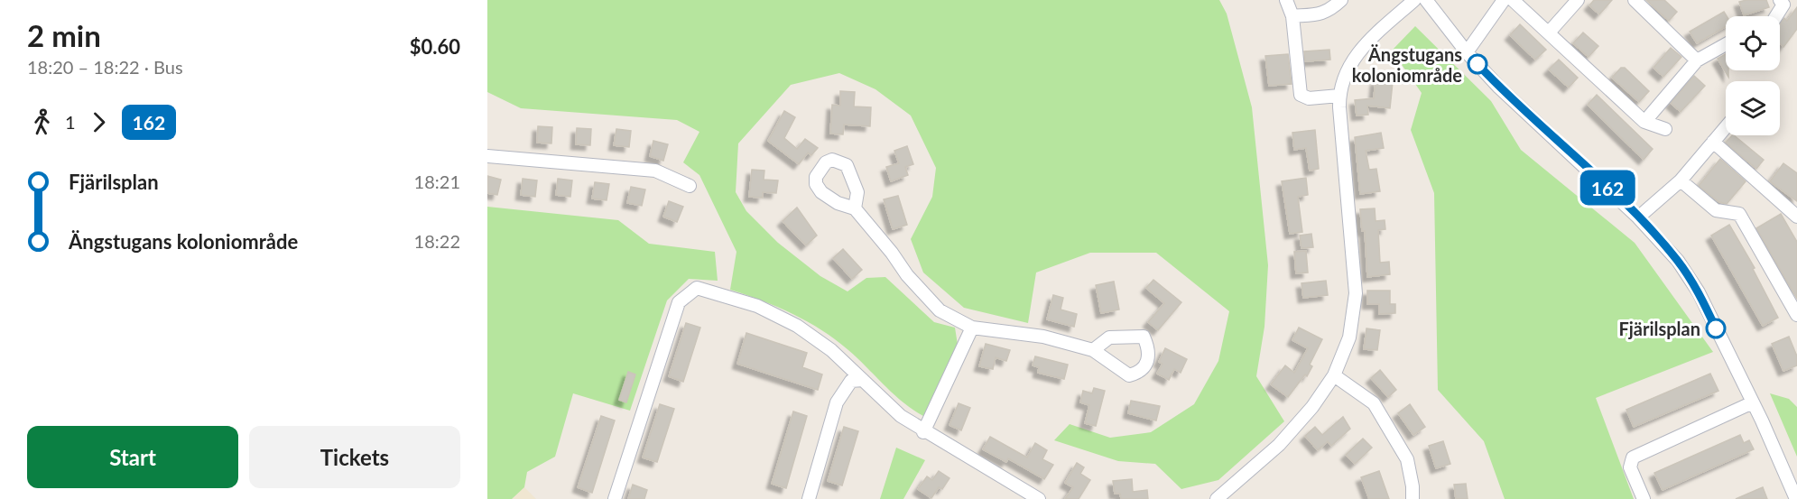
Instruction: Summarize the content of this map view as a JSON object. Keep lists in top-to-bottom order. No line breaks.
{"places":["Ängstugans koloniområde","Fjärilsplan"],"lines":["bus line 162"],"page":{"heading":["2 min","18:20 – 18:22 · Bus","$0.60"],"on_map":"162","legs":["1","162"],"list":[{"name":"Fjärilsplan","value":"18:21"},{"name":"Ängstugans koloniområde","value":"18:22"}],"buttons":["Start","Tickets"]}}
